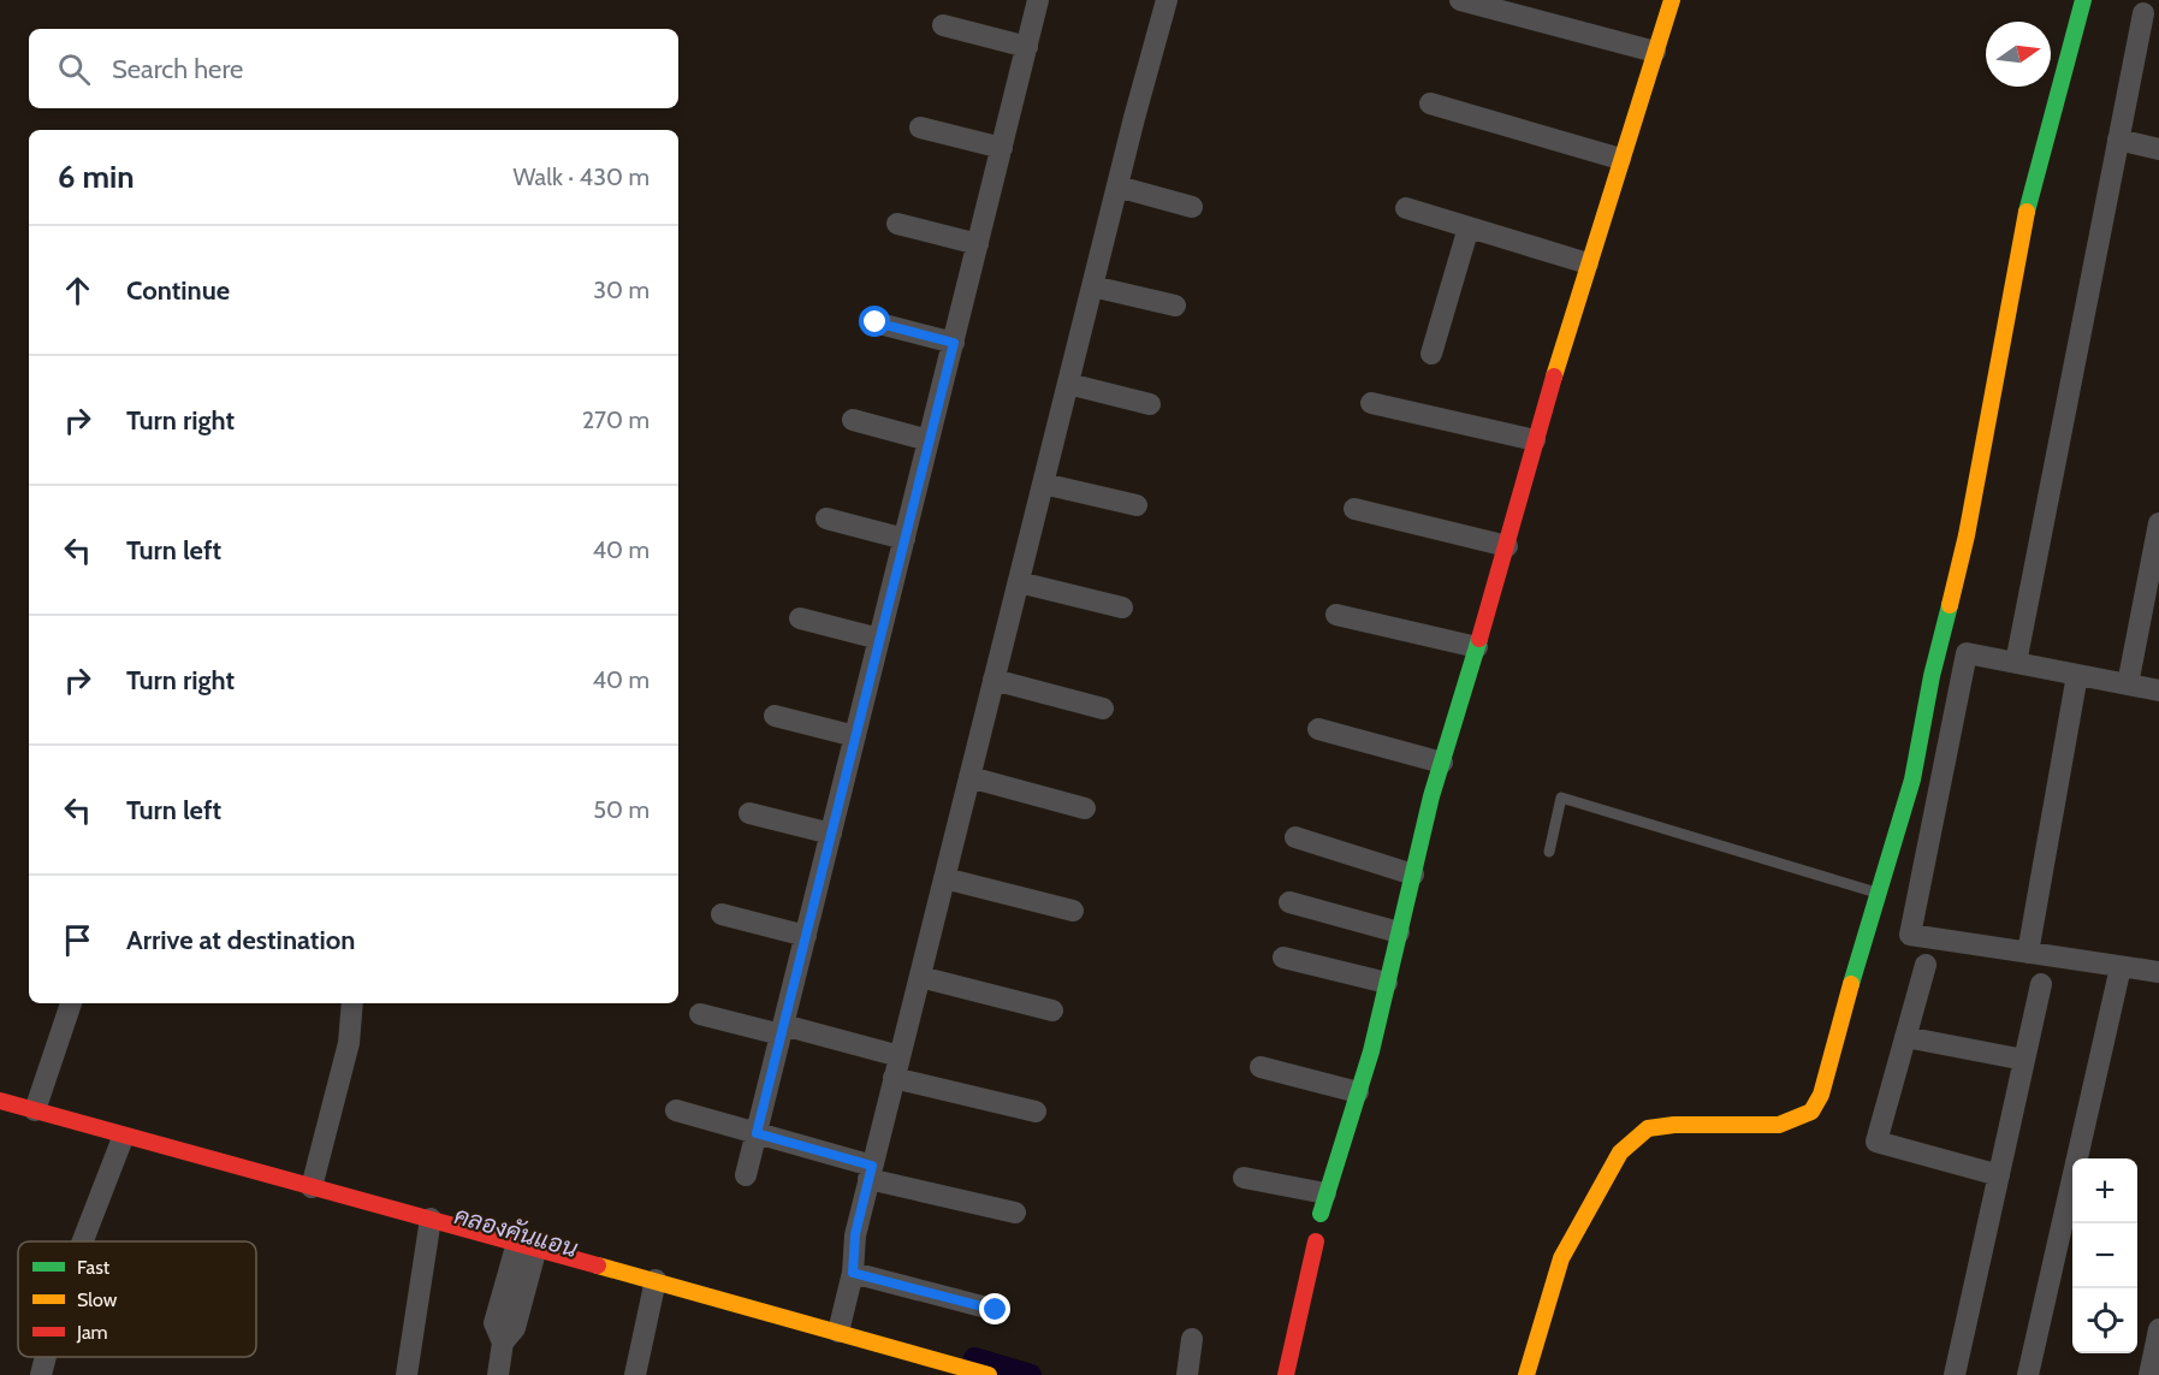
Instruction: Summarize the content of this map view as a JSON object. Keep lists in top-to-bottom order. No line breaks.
{"water":["คลองคันแอน"],"legend":["Fast","Slow","Jam"],"north":"right","page":{"search":"Search here","heading":["6 min","Walk · 430 m"],"list":[["Continue","30 m"],["Turn right","270 m"],["Turn left","40 m"],["Turn right","40 m"],["Turn left","50 m"],"Arrive at destination"],"map_buttons":["+","−"]}}
